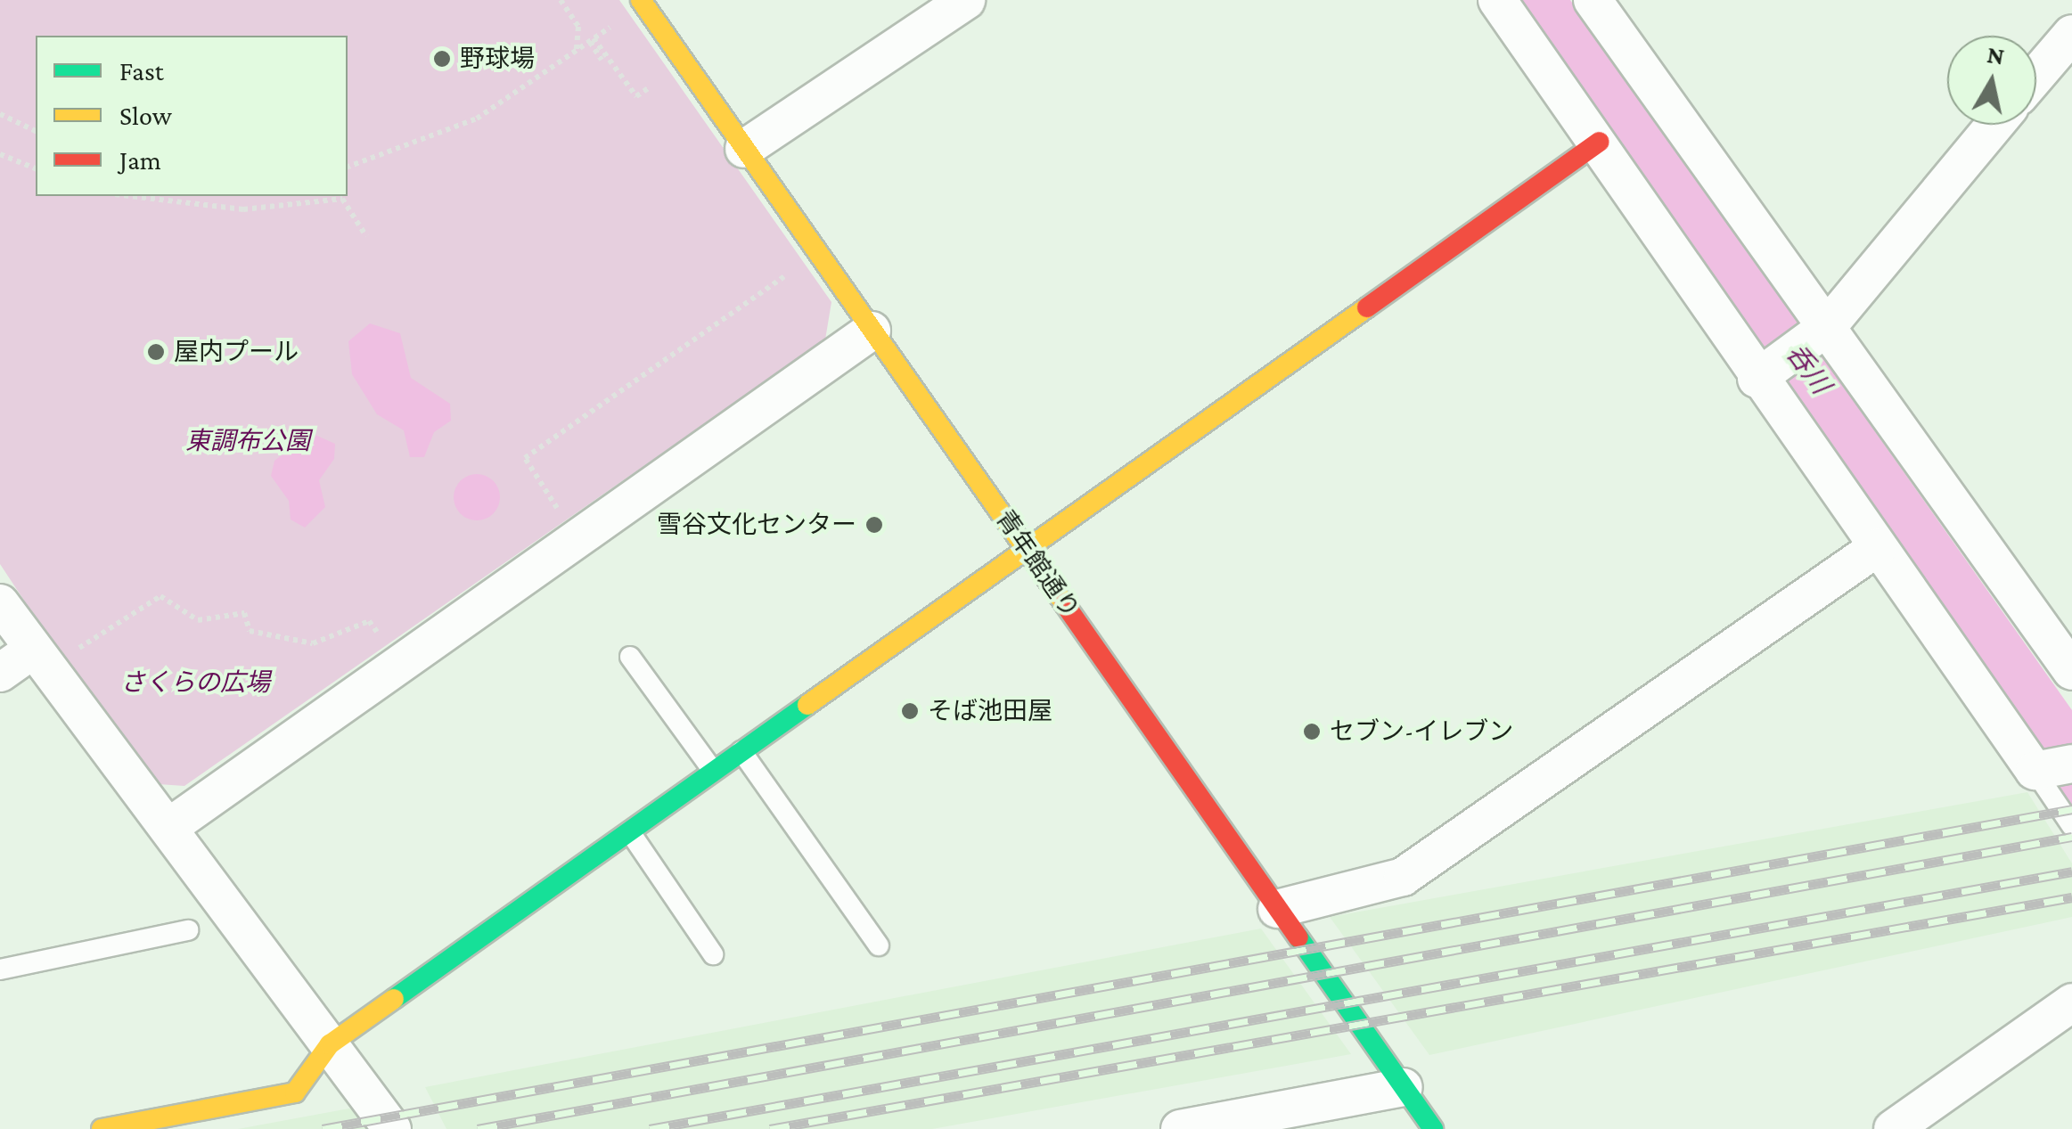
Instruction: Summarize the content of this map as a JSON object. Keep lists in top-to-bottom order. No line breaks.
{"streets":{"street":["青年館通り"]},"water":["呑川"],"parks":["東調布公園","さくらの広場"],"places":["野球場","屋内プール","雪谷文化センター","そば池田屋","セブン-イレブン"],"legend":["Fast","Slow","Jam"],"north":"top"}
